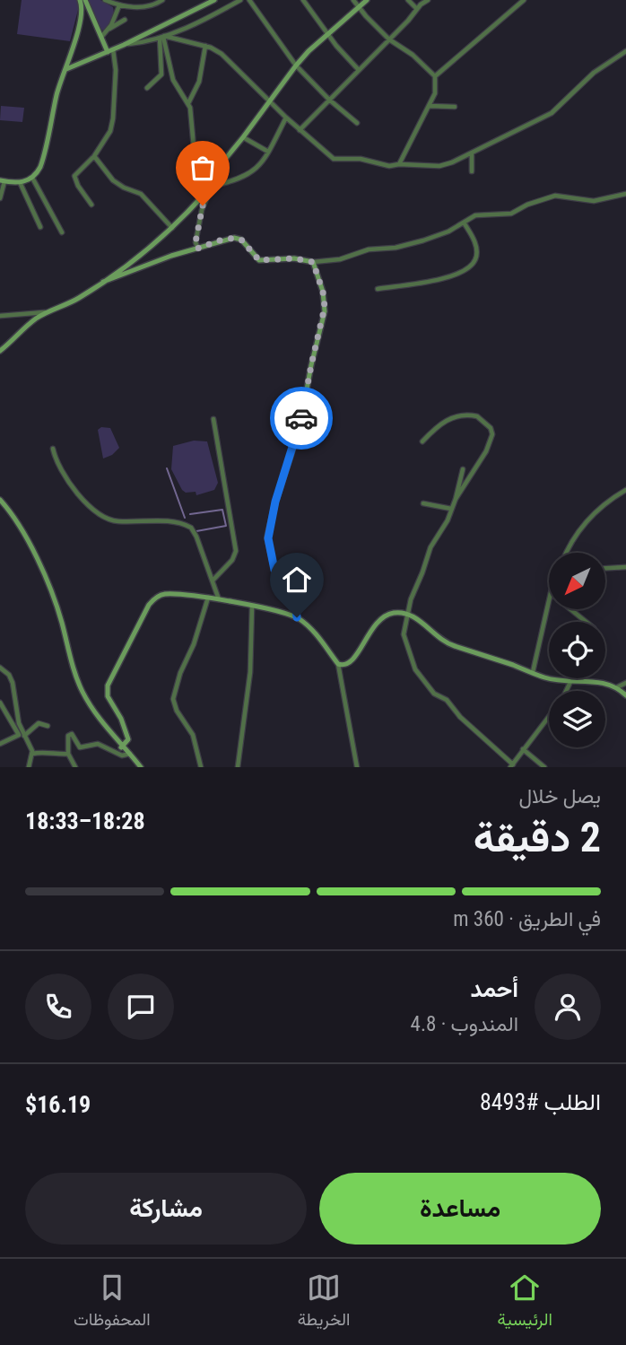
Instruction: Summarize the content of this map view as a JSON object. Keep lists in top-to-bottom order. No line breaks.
{"north":"bottom left","page":{"heading":["2 دقيقة","يصل خلال","18:28–18:33"],"panel":["أحمد","المندوب · 4.8","الطلب #8493","$16.19"],"bar":"في الطريق · 360 m","buttons":["مساعدة","مشاركة"],"tabs":["الرئيسية","الخريطة","المحفوظات"]}}
